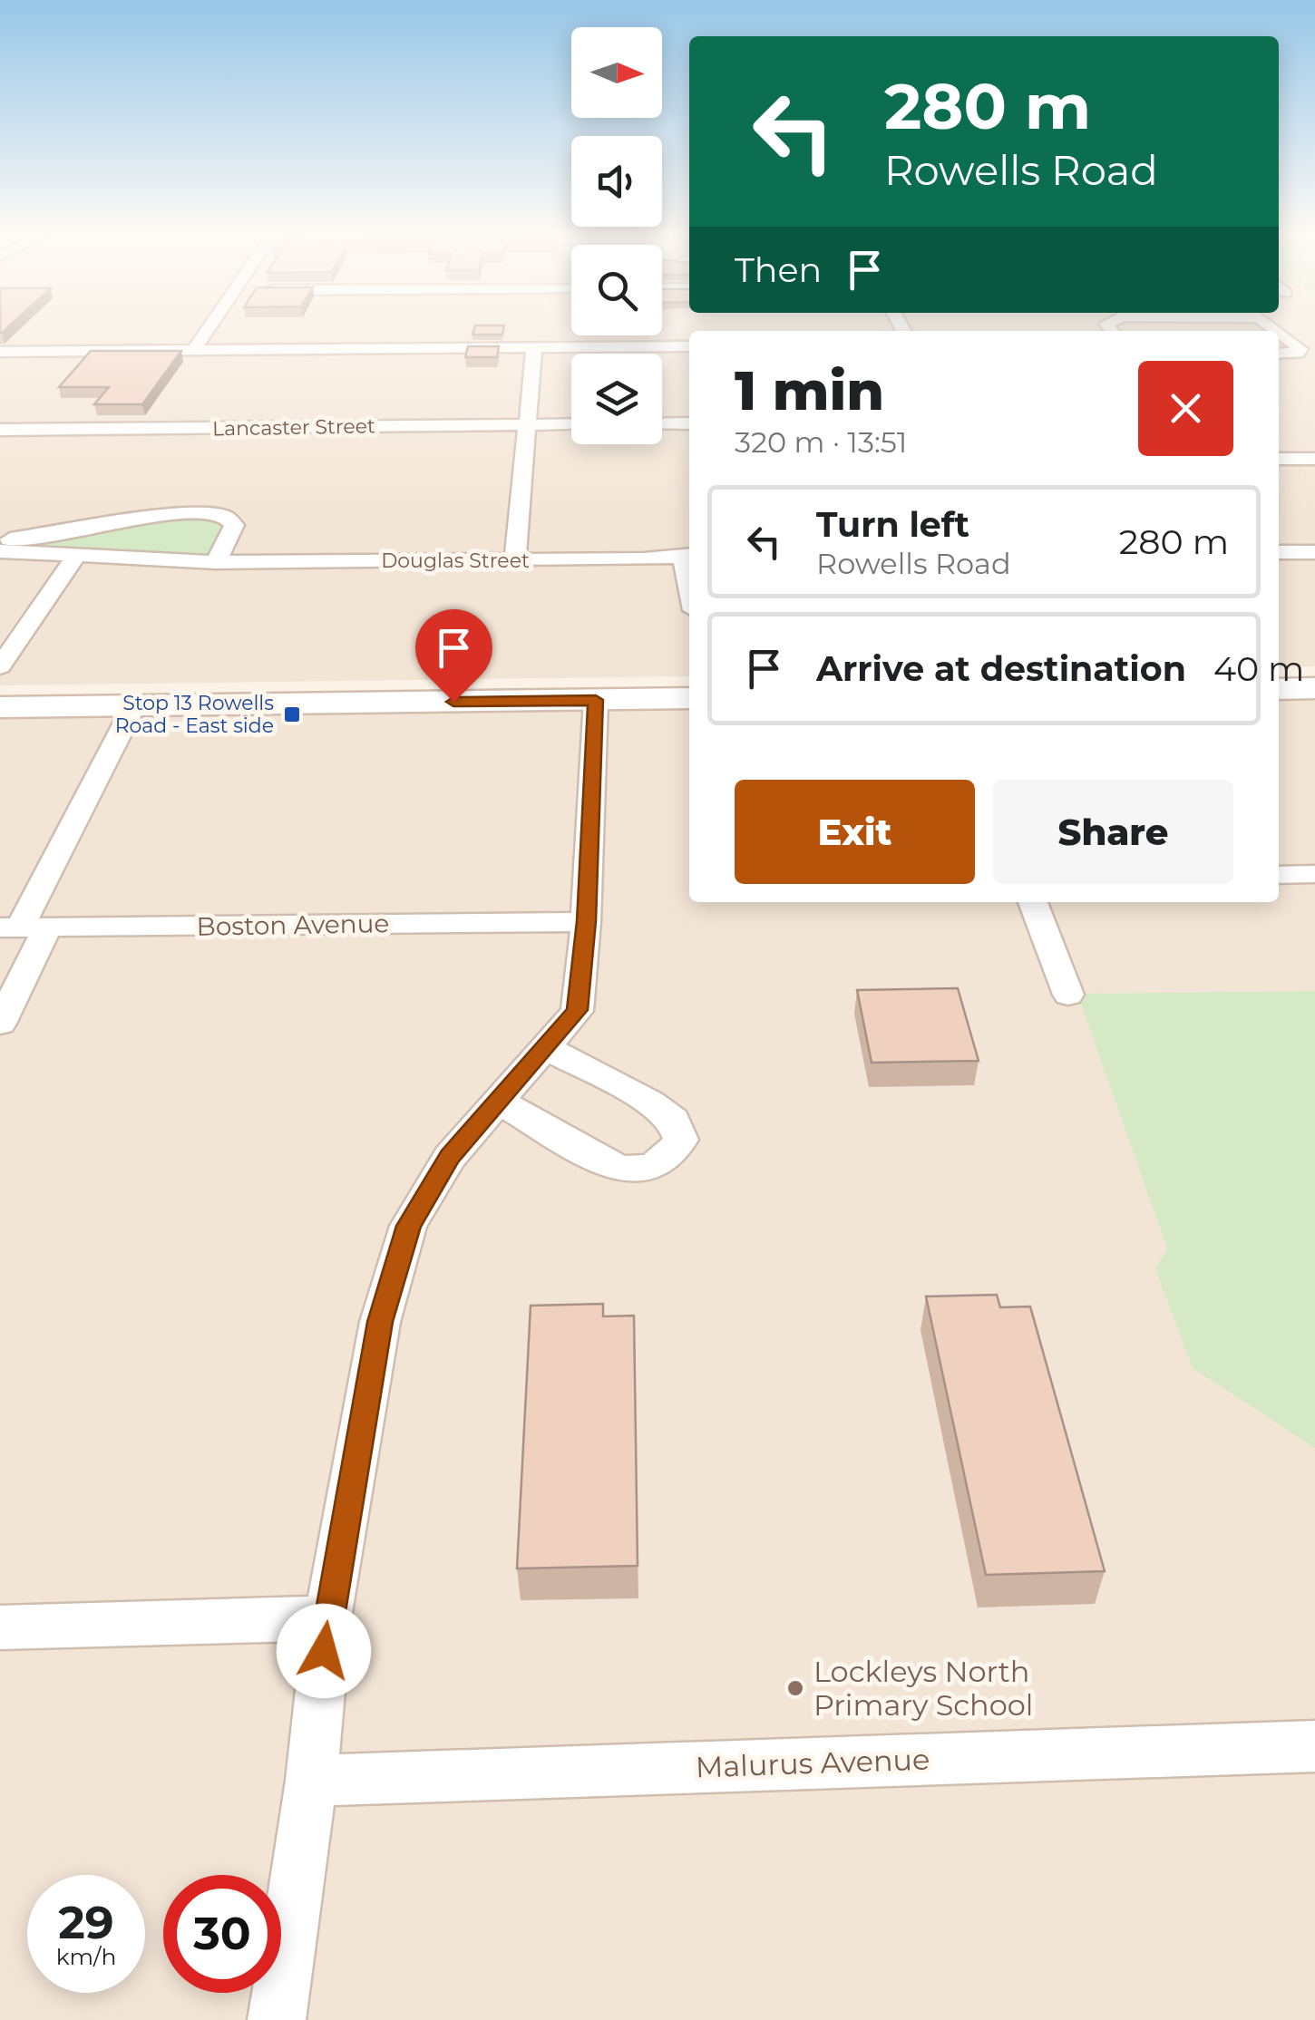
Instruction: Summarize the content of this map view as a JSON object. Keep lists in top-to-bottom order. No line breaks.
{"streets":{"street":["Lancaster Street","Douglas Street","Boston Avenue","Malurus Avenue"]},"places":{"transit":["Stop 13 Rowells Road - East side"],"other":["Lockleys North Primary School"]},"north":"right","page":{"turn":["280 m","Rowells Road"],"then":"Then","heading":["1 min","320 m · 13:51"],"list":[{"name":"Turn left","note":"Rowells Road","value":"280 m"},{"name":"Arrive at destination","value":"40 m"}],"buttons":["Exit","Share"],"speed":"29 km/h","limit":"30"}}
